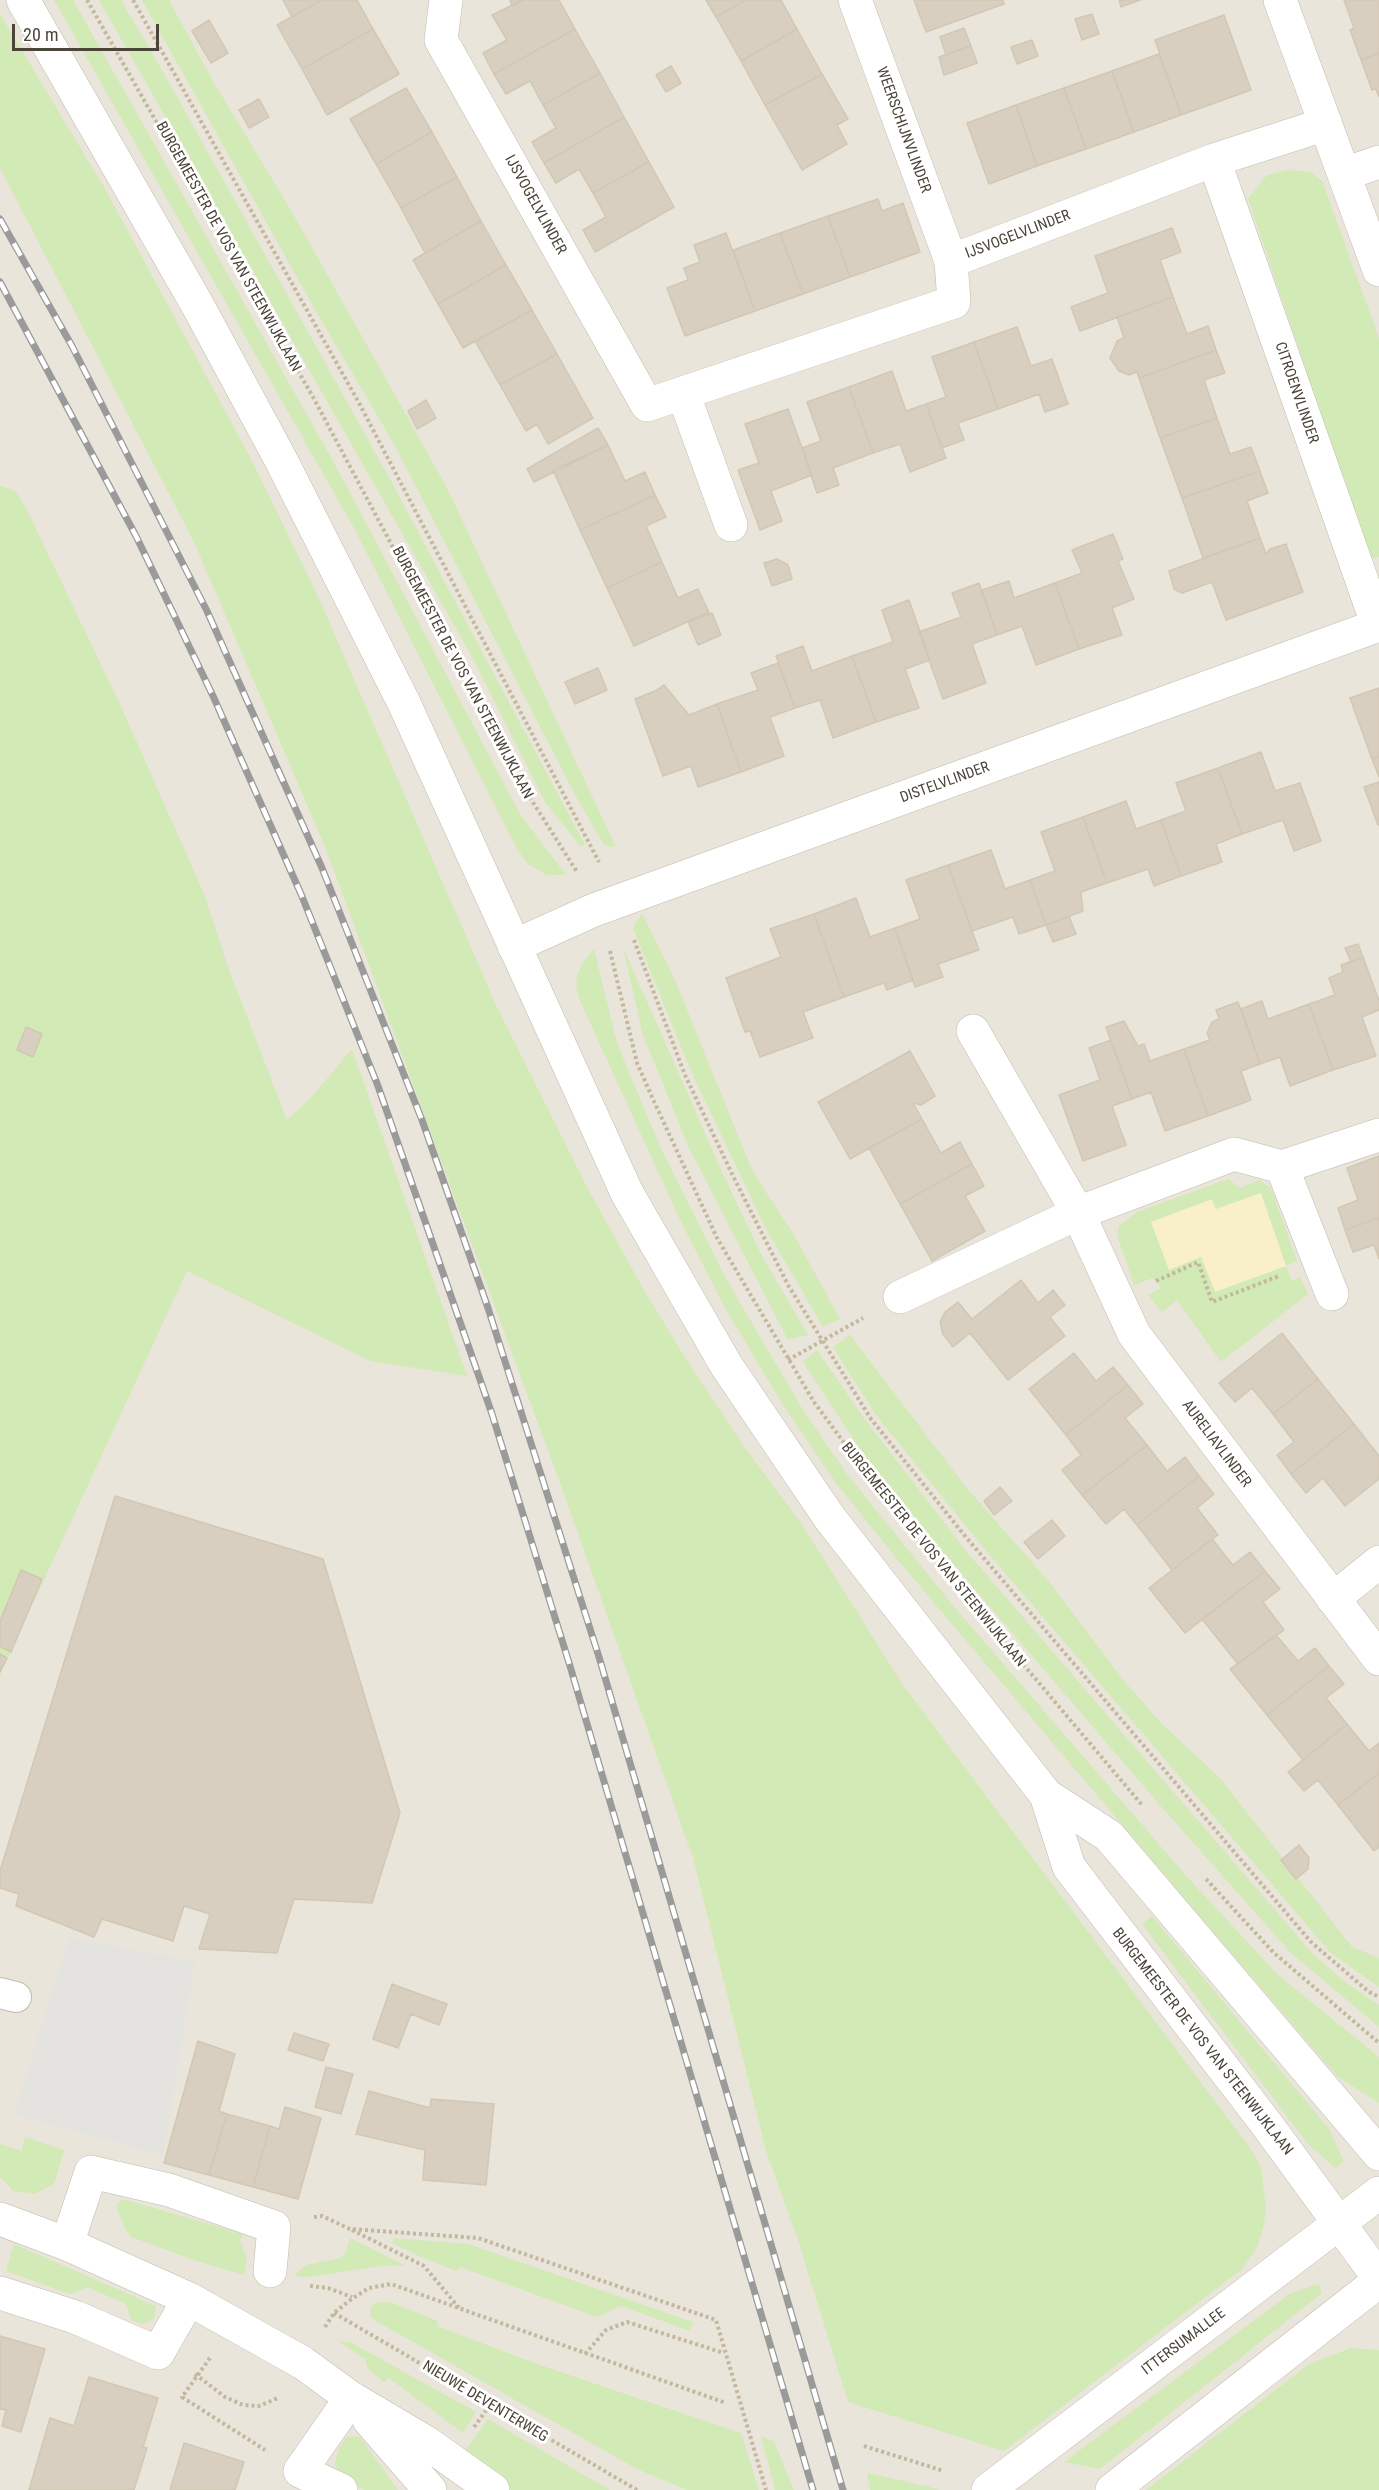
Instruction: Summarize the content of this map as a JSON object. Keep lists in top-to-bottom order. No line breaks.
{"streets":{"street":["WEERSCHIJNVLINDER","IJSVOGELVLINDER","BURGEMEESTER DE VOS VAN STEENWIJKLAAN","CITROENVLINDER","DISTELVLINDER","AURELIAVLINDER","ITTERSUMALLEE"],"path":["NIEUWE DEVENTERWEG"]},"crossings":[["WEERSCHIJNVLINDER","IJSVOGELVLINDER"],["IJSVOGELVLINDER","CITROENVLINDER"],["BURGEMEESTER DE VOS VAN STEENWIJKLAAN","DISTELVLINDER"],["BURGEMEESTER DE VOS VAN STEENWIJKLAAN","ITTERSUMALLEE"],["CITROENVLINDER","DISTELVLINDER"]],"scale_bar":"20 m"}
